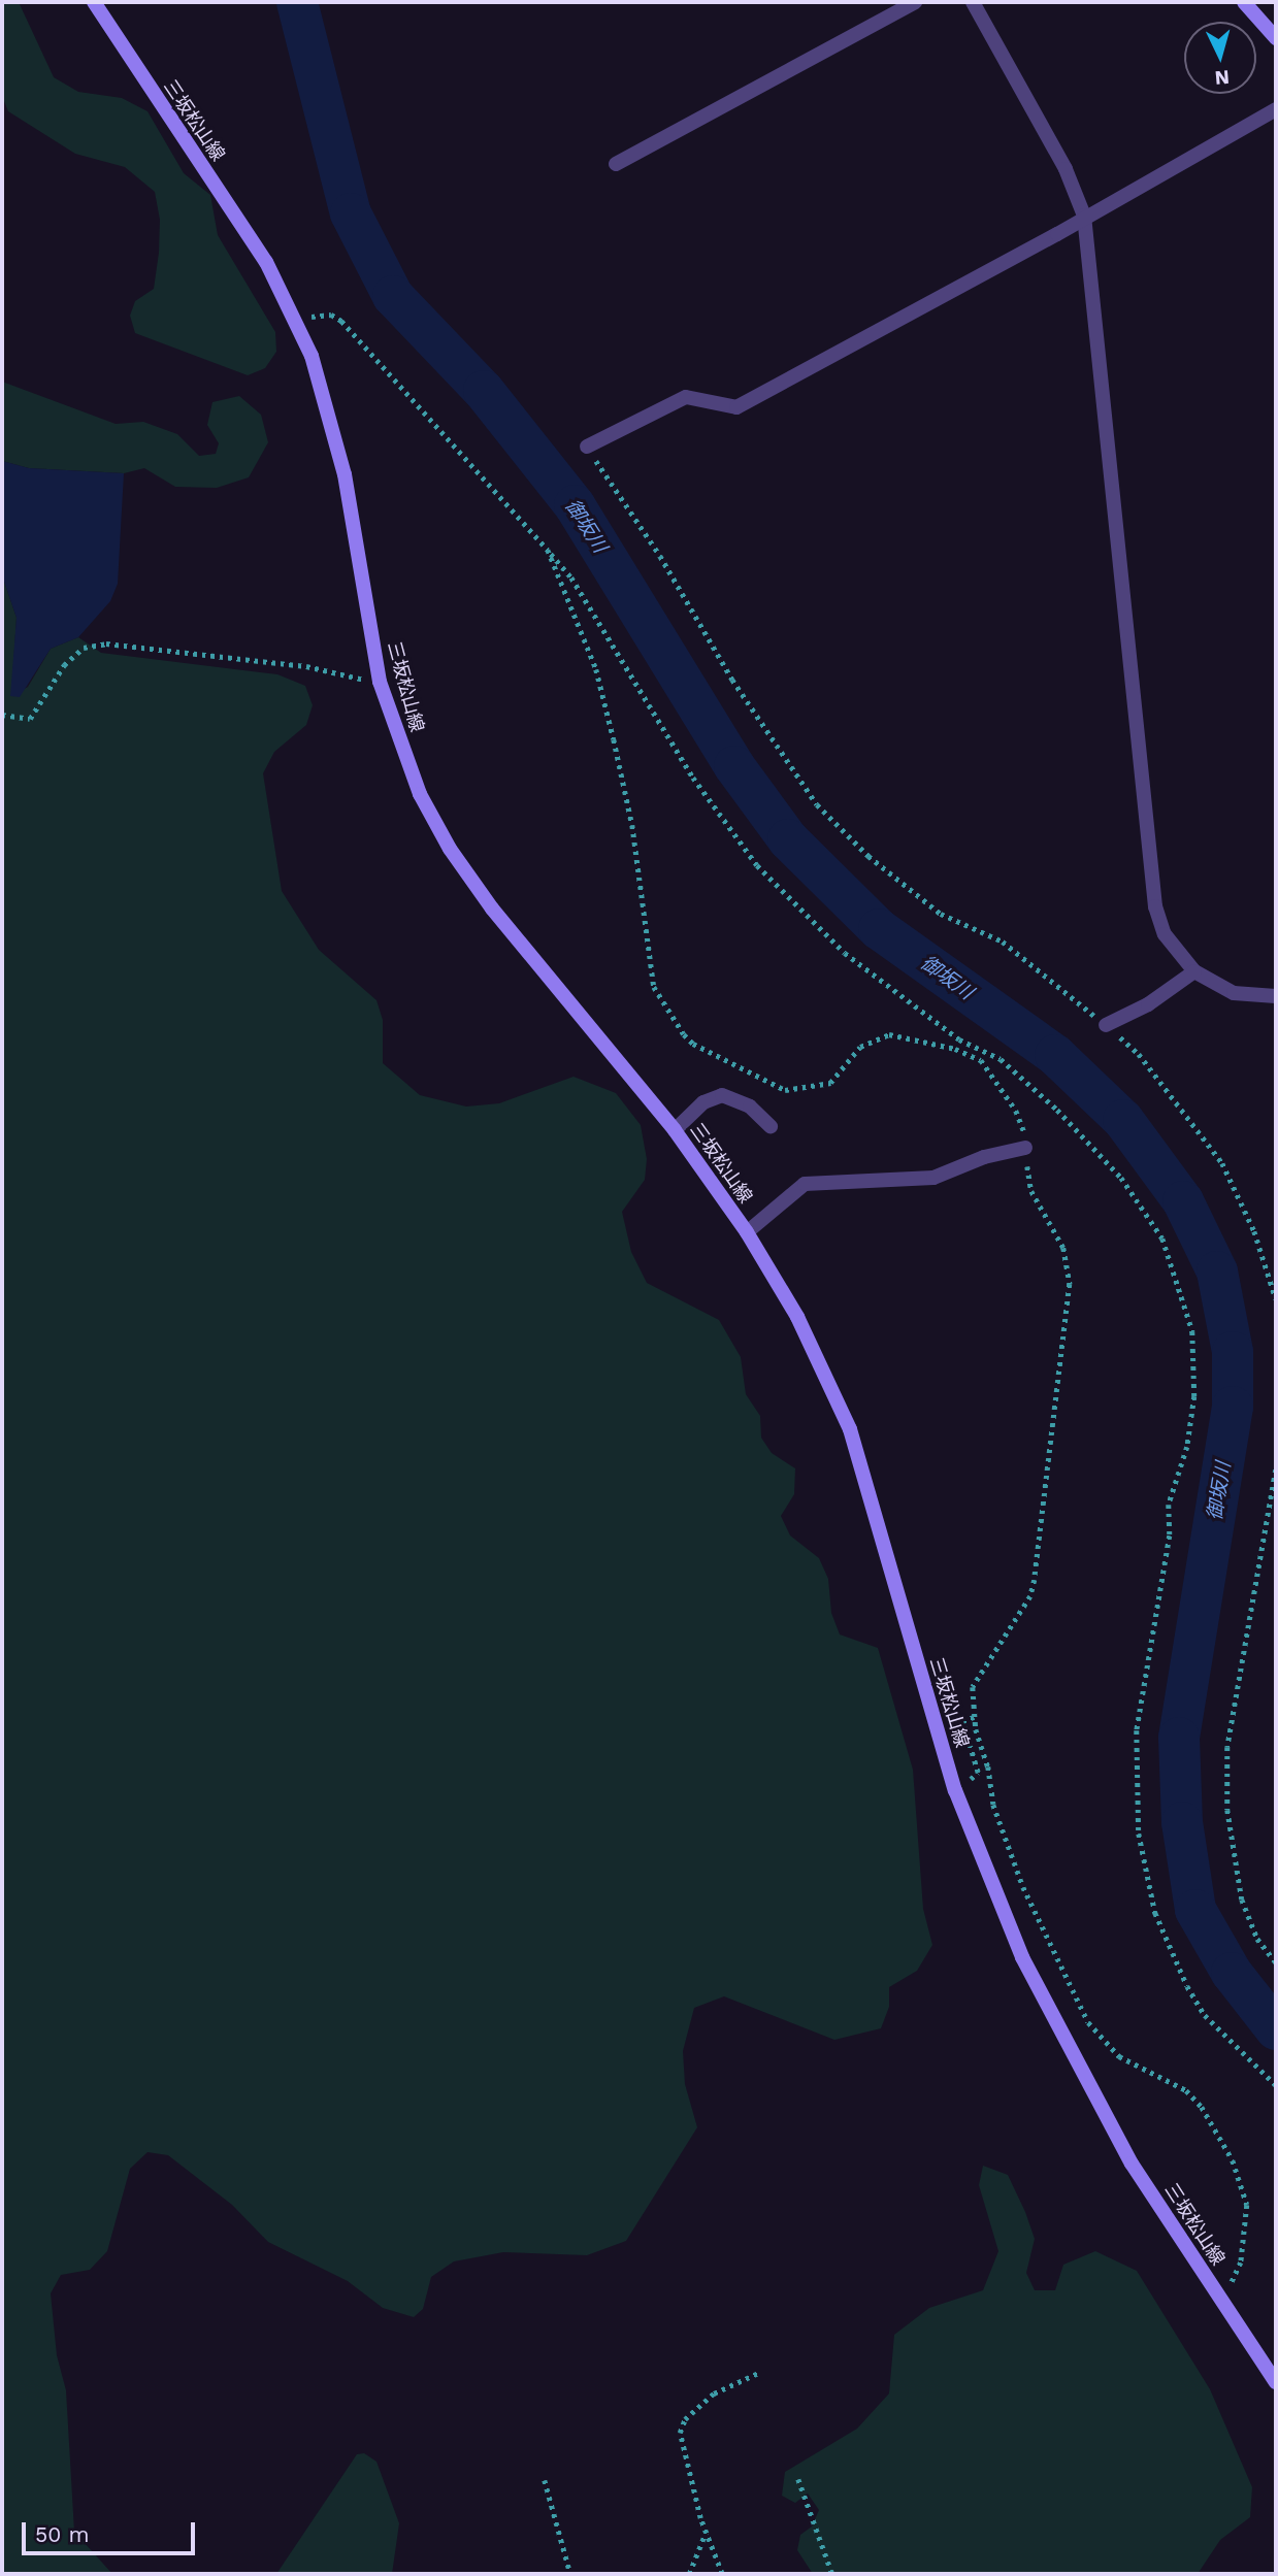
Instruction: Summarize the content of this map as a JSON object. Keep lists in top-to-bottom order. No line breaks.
{"streets":{"main road":["三坂松山線"]},"water":["御坂川"],"scale_bar":"50 m","north":"bottom"}
